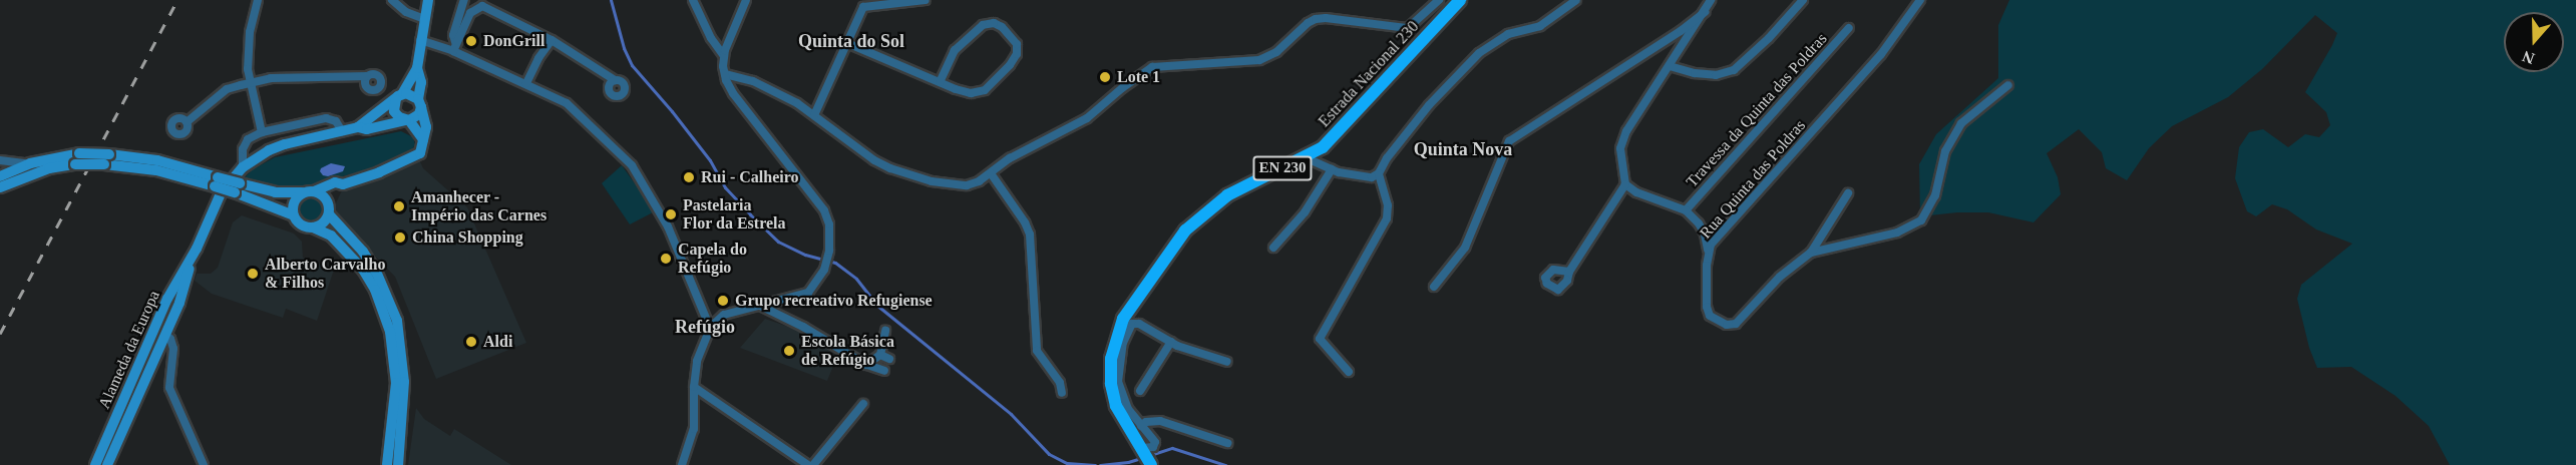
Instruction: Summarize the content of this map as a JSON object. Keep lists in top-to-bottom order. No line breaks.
{"streets":{"main road":["Estrada Nacional 230","EN 230","Alameda da Europa"],"street":["Travessa da Quinta das Poldras","Rua Quinta das Poldras"]},"districts":["Quinta do Sol","Quinta Nova","Refúgio"],"places":["DonGrill","Lote 1","Rui - Calheiro","Amanhecer - Império das Carnes","Pastelaria Flor da Estrela","China Shopping","Capela do Refúgio","Alberto Carvalho & Filhos","Grupo recreativo Refugiense","Aldi","Escola Básica de Refúgio"],"north":"bottom"}
